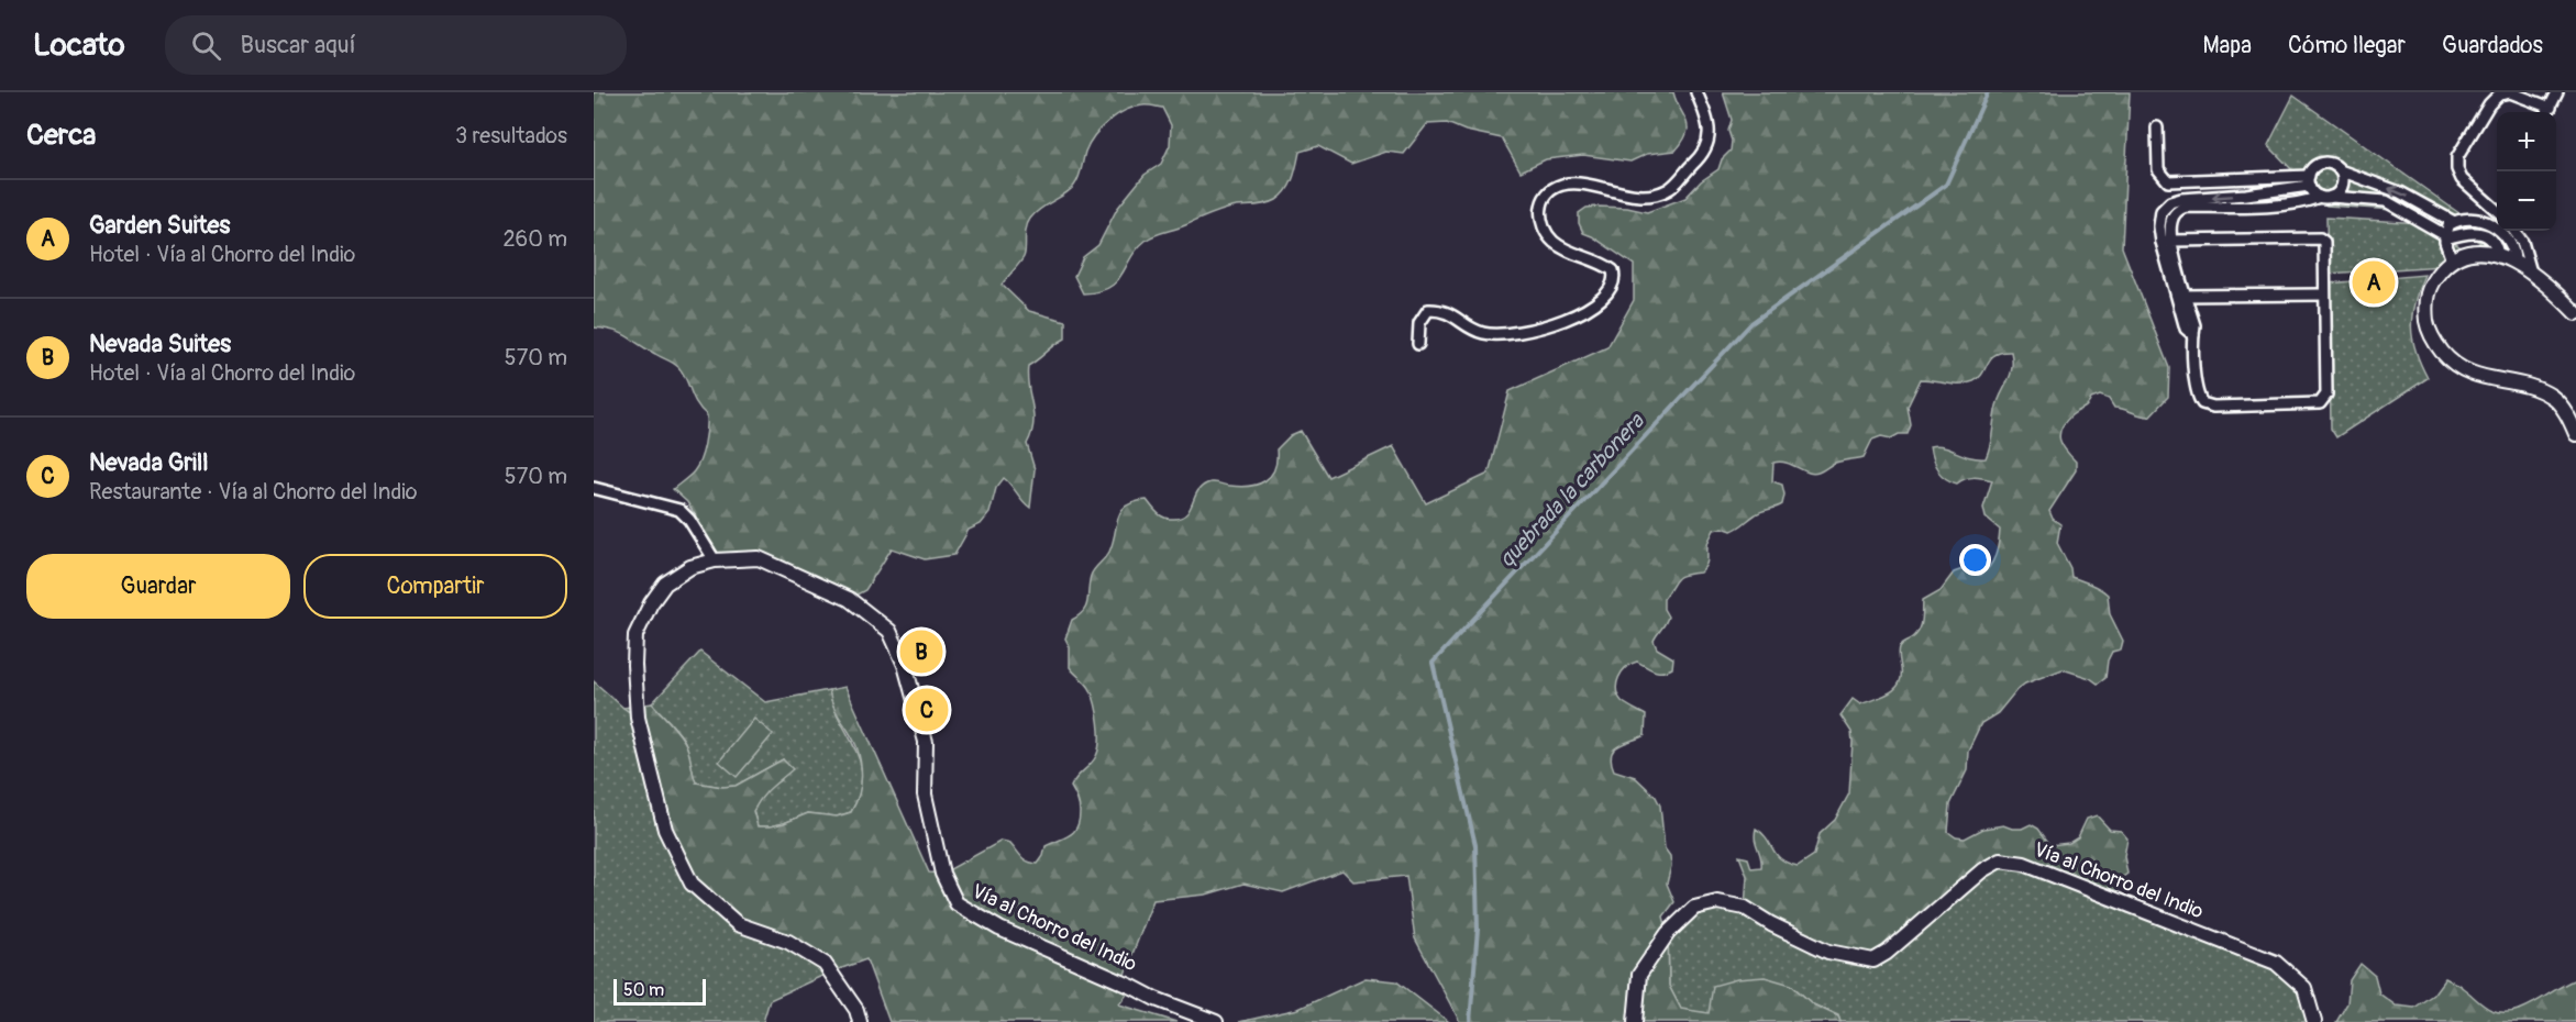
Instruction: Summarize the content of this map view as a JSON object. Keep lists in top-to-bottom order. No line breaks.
{"streets":{"street":["Vía al Chorro del Indio"]},"water":["quebrada la carbonera"],"scale_bar":"50 m","page":{"header":"Locato","search":"Buscar aquí","nav":["Mapa","Cómo llegar","Guardados"],"heading":["Cerca","3 resultados"],"map_buttons":["+","−"],"list":[{"mark":"A","name":"Garden Suites","note":"Hotel · Vía al Chorro del Indio","value":"260 m"},{"mark":"B","name":"Nevada Suites","note":"Hotel · Vía al Chorro del Indio","value":"570 m"},{"mark":"C","name":"Nevada Grill","note":"Restaurante · Vía al Chorro del Indio","value":"570 m"}],"pins":["A","B","C"],"buttons":["Guardar","Compartir"],"scale":"50 m"}}
